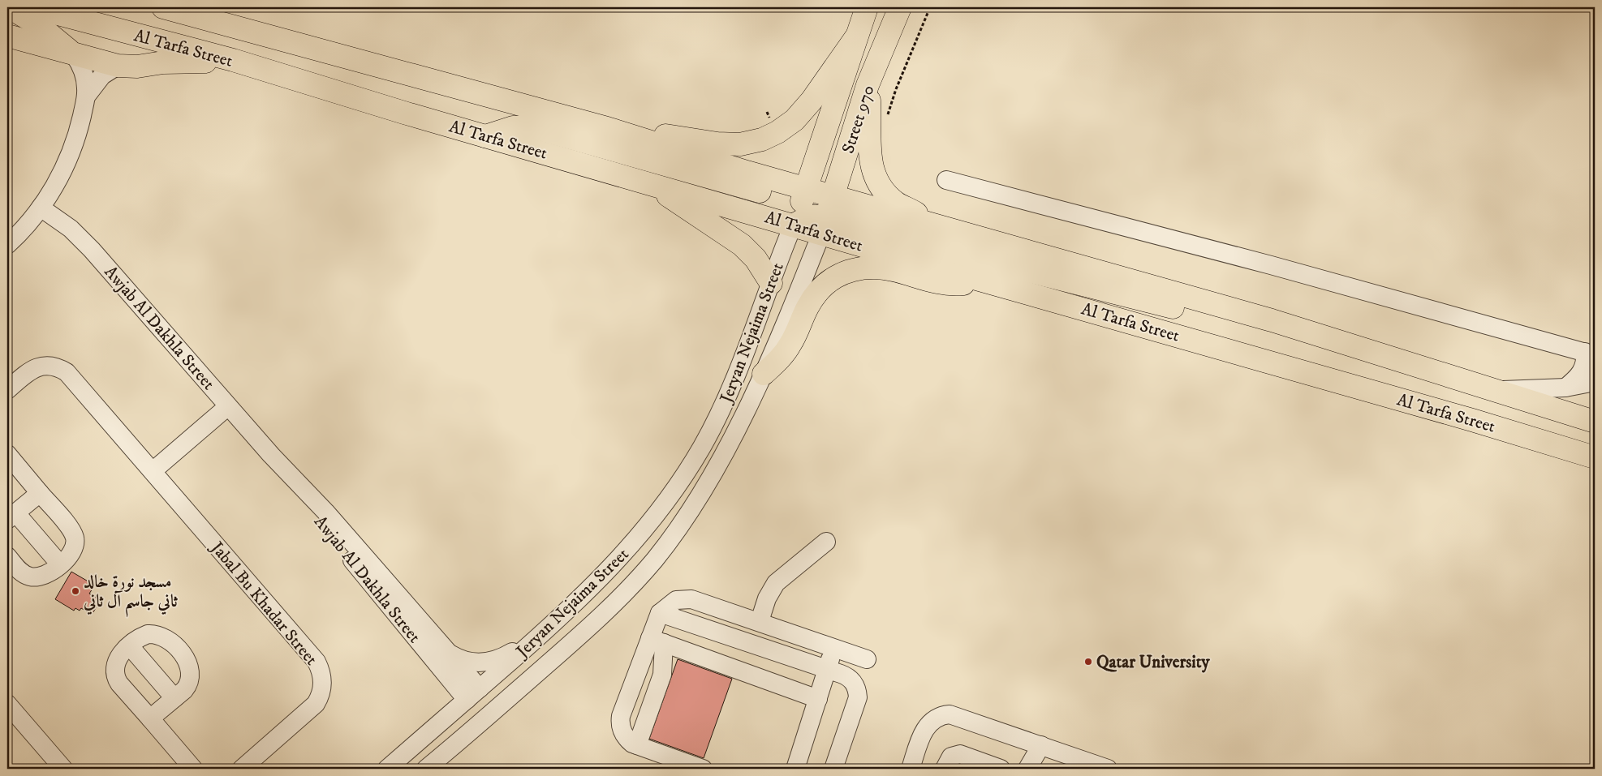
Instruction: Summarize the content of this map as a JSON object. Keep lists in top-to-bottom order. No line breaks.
{"streets":{"main road":["Al Tarfa Street","Street 970"],"street":["Awjab Al Dakhla Street","Jeryan Nejaima Street","Jabal Bu Khadar Street"]},"crossings":[["Al Tarfa Street","Street 970"],["Al Tarfa Street","Jeryan Nejaima Street"],["Street 970","Jeryan Nejaima Street"],["Awjab Al Dakhla Street","Jeryan Nejaima Street"]],"places":["مسجد نورة خالد ثاني جاسم آل ثاني","Qatar University"]}
